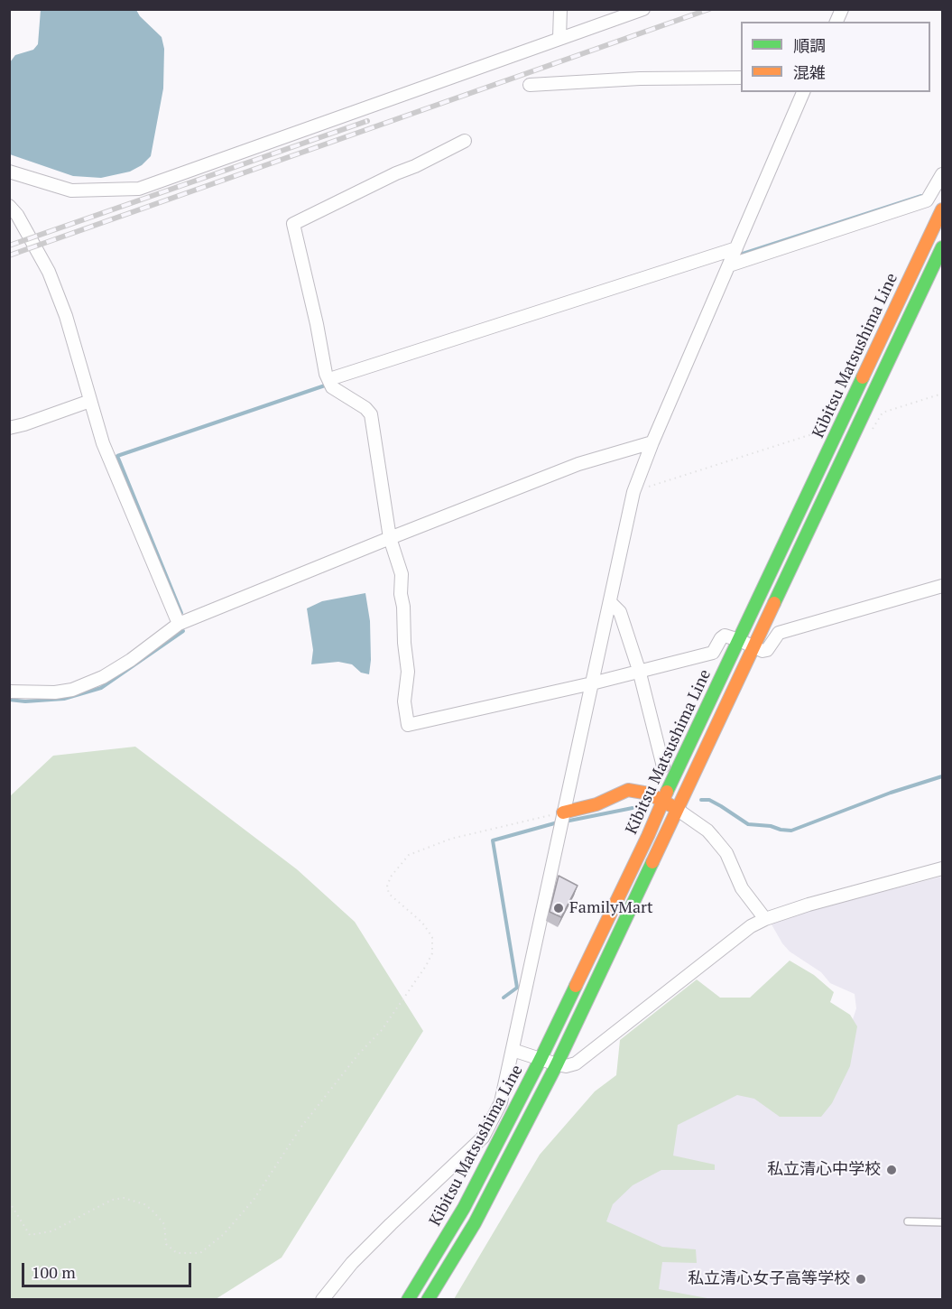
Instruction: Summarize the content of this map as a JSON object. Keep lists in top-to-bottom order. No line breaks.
{"streets":{"main road":["Kibitsu Matsushima Line"]},"places":["FamilyMart","私立清心中学校","私立清心女子高等学校"],"legend":["順調","混雑"],"scale_bar":"100 m"}
